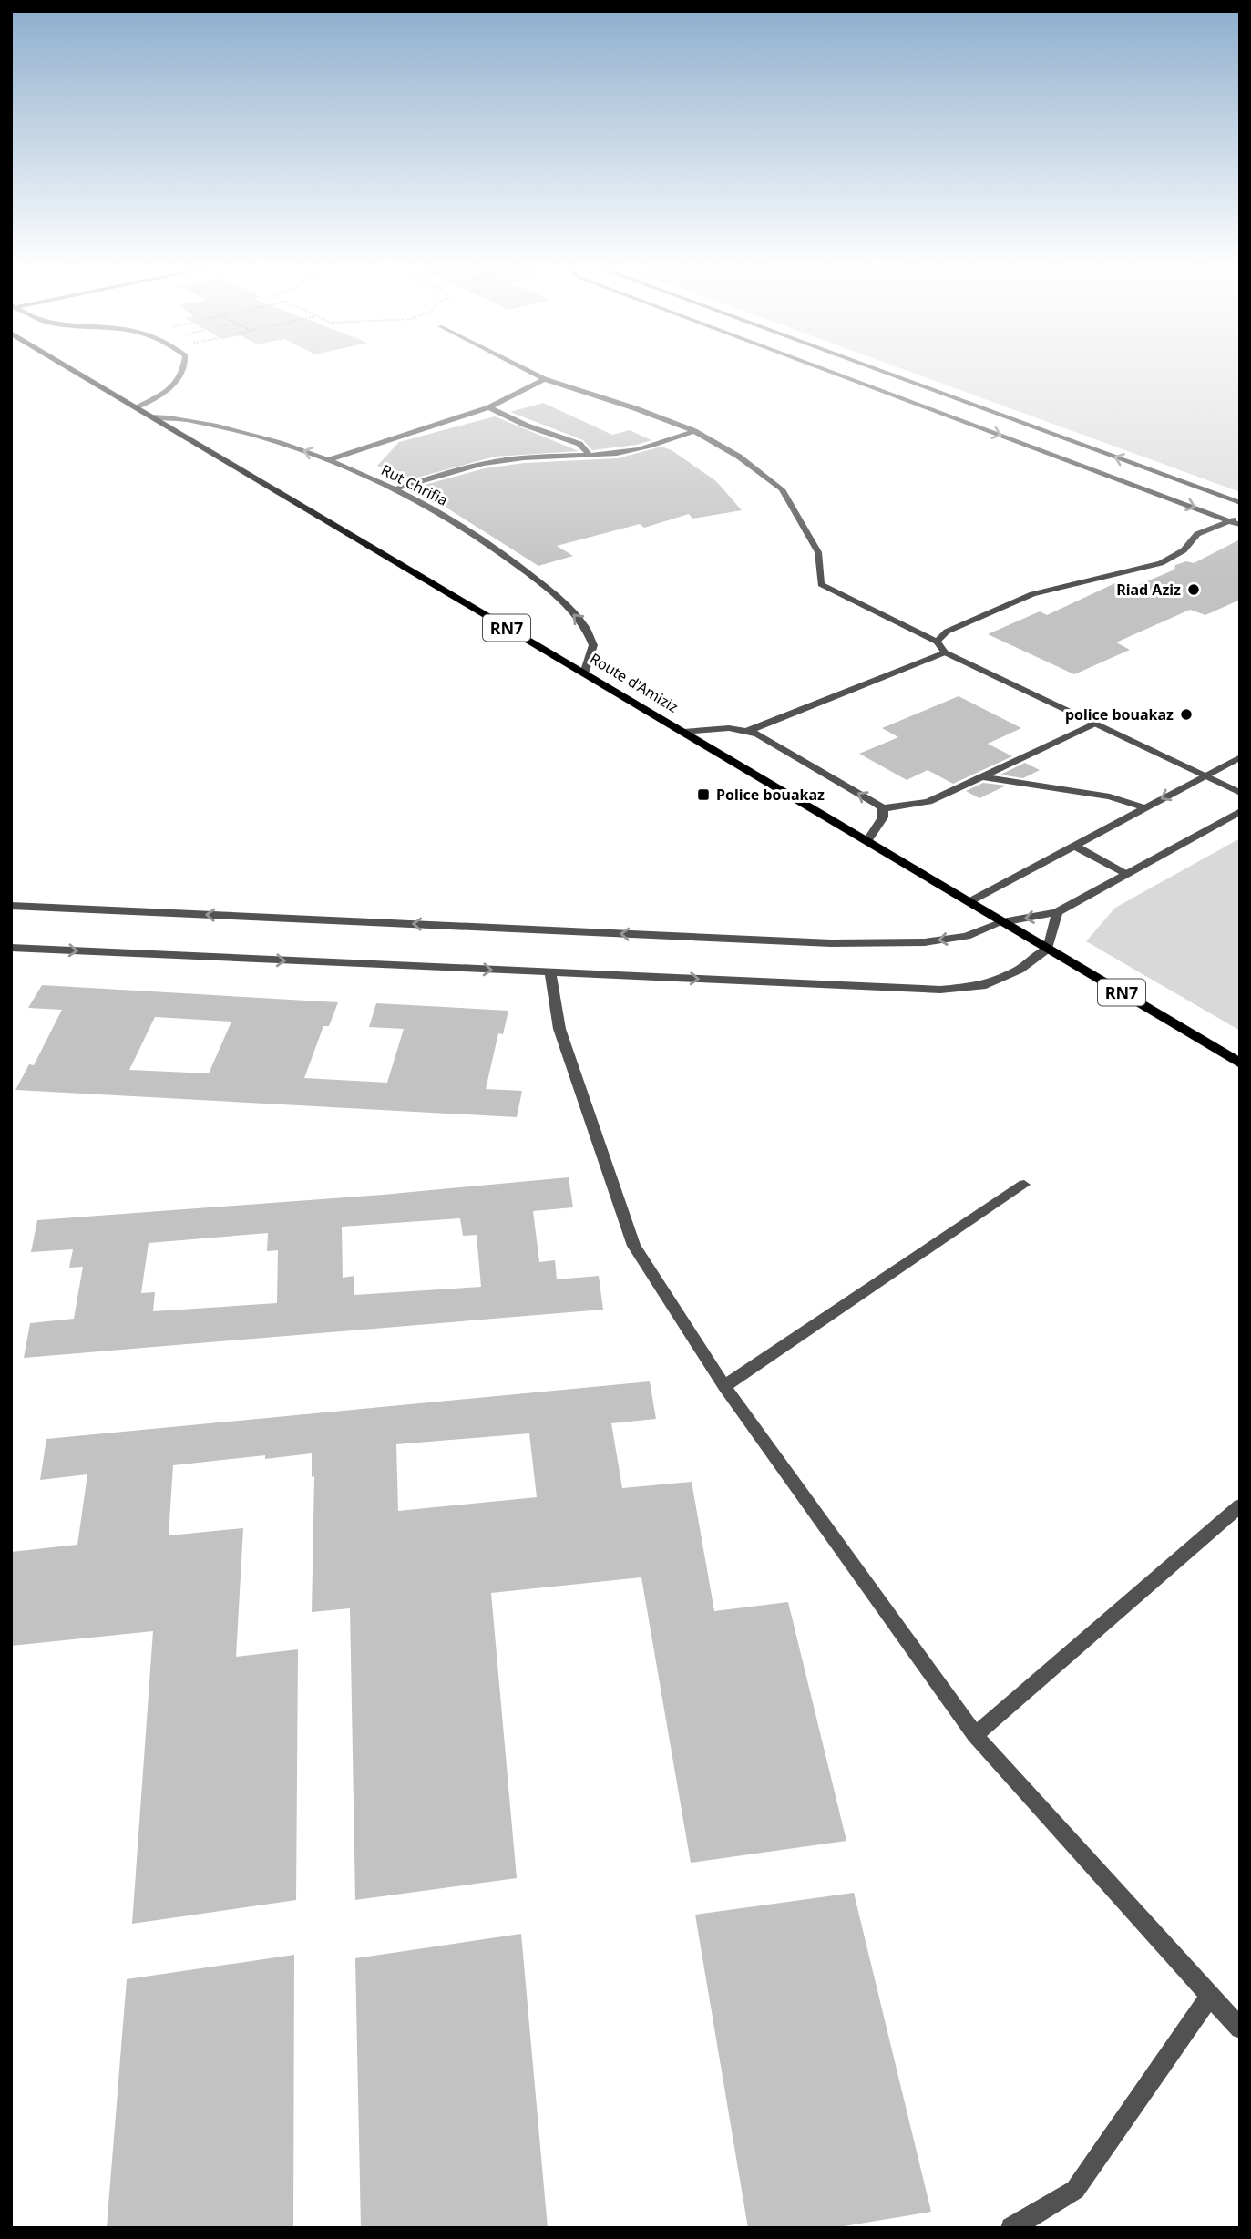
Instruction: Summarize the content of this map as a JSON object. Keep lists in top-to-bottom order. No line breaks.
{"streets":{"main road":["RN7","Route d'Amiziz"],"street":["Rut Chrifia"]},"crossings":[["Rut Chrifia","Route d'Amiziz"]],"one_way":["Rut Chrifia"],"places":{"other":["Riad Aziz","police bouakaz"],"transit":["Police bouakaz"]}}
